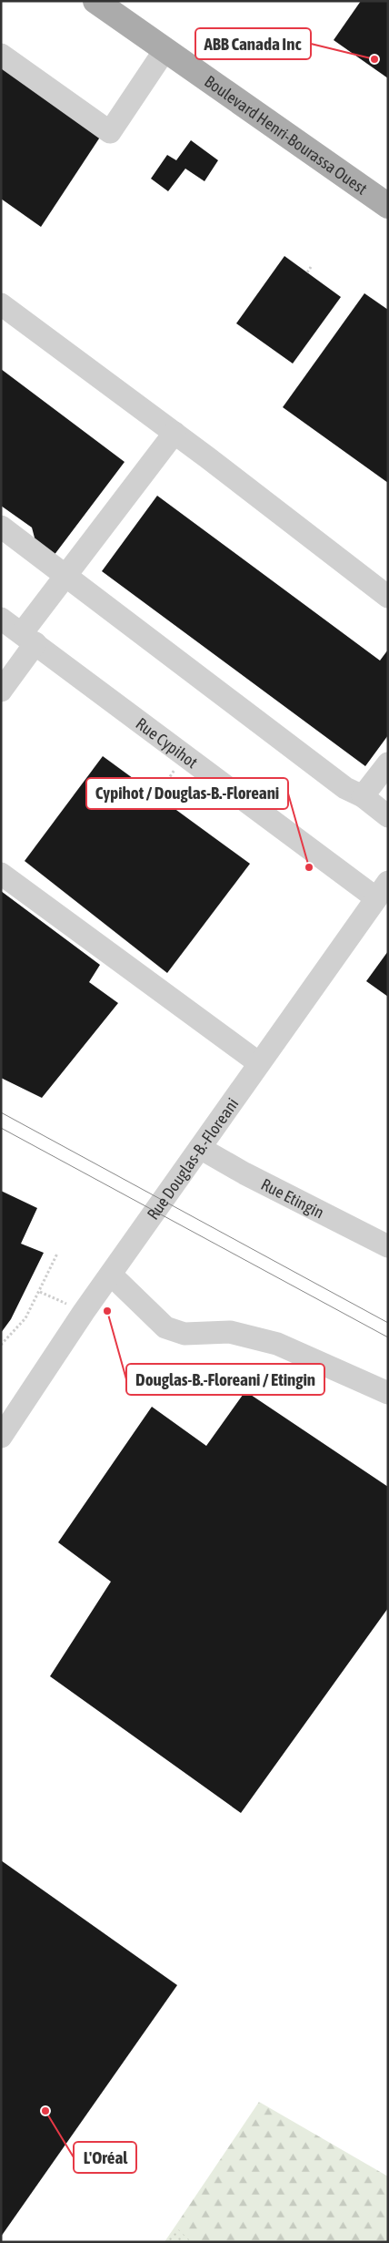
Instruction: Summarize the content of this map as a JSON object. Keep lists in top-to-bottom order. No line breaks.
{"streets":{"main road":["Boulevard Henri-Bourassa Ouest"],"street":["Rue Cypihot","Rue Douglas-B.-Floreani","Rue Etingin"]},"crossings":[["Rue Cypihot","Rue Douglas-B.-Floreani"],["Rue Douglas-B.-Floreani","Rue Etingin"]],"places":["ABB Canada Inc","Cypihot / Douglas-B.-Floreani","Douglas-B.-Floreani / Etingin","L'Oréal"]}
